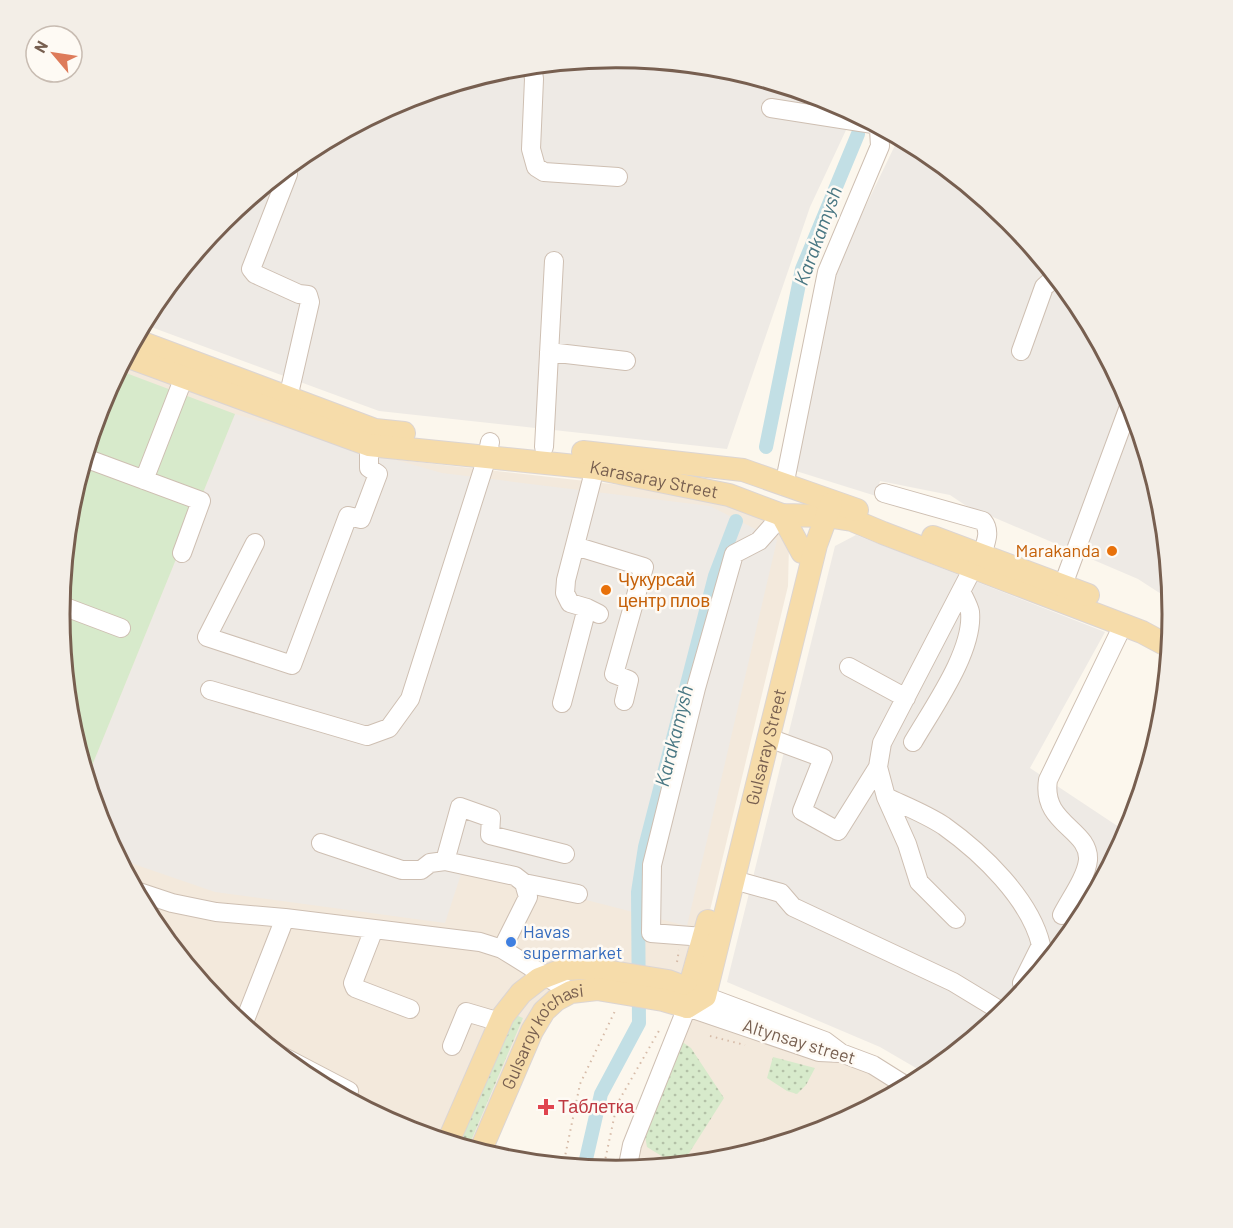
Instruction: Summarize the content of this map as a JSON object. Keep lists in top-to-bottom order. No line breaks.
{"streets":{"main road":["Karasaray Street","Gulsaray Street","Gulsaroy ko'chasi"],"street":["Altynsay street"]},"crossings":[["Karasaray Street","Gulsaray Street"],["Gulsaray Street","Altynsay street"],["Gulsaray Street","Gulsaroy ko'chasi"],["Altynsay street","Gulsaroy ko'chasi"]],"water":["Karakamysh"],"places":{"other":["Marakanda","Чукурсай центр плов","Havas supermarket"],"health":["Таблетка"]},"north":"top left"}
